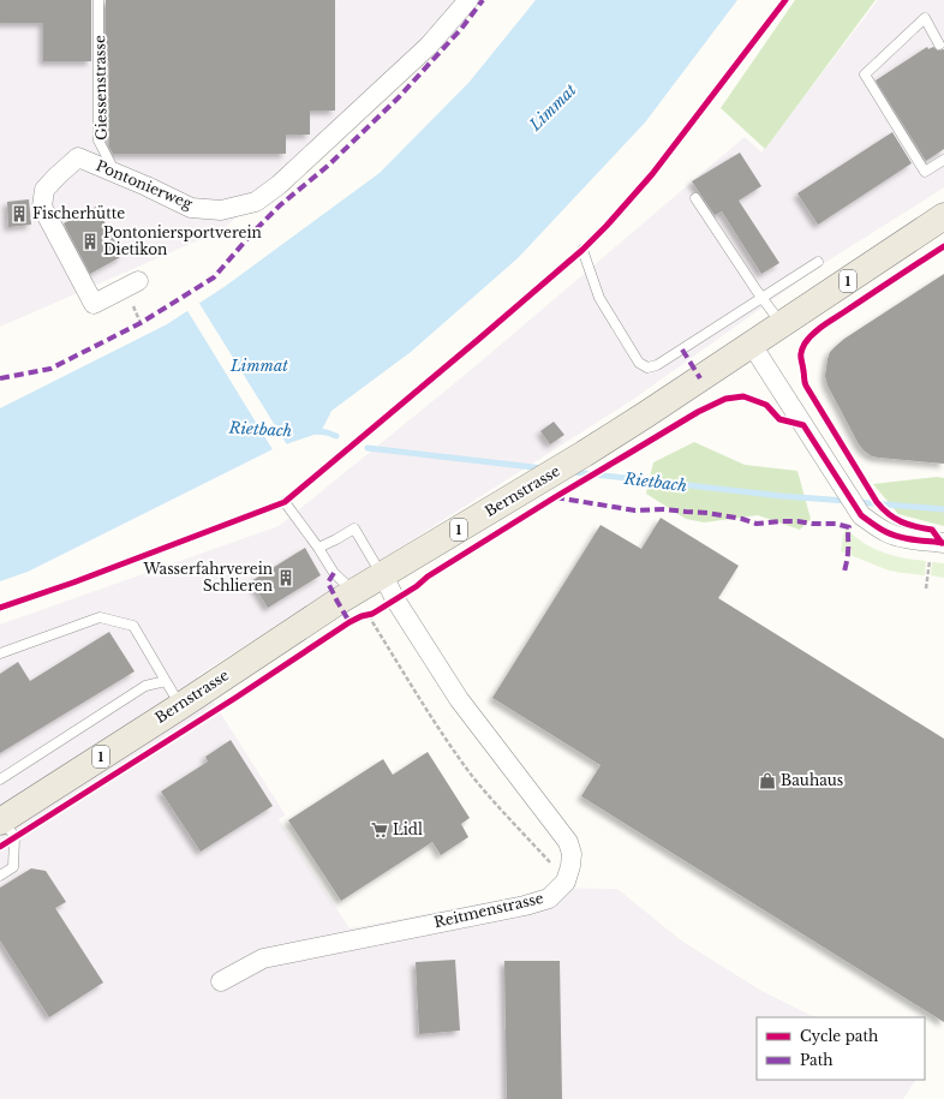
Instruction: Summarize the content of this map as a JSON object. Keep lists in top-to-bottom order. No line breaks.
{"streets":{"main road":["1","Bernstrasse"],"street":["Pontonierweg","Reitmenstrasse"],"lane":["Giessenstrasse"]},"crossings":[["Giessenstrasse","Pontonierweg"]],"water":["Limmat","Rietbach"],"places":{"building":["Fischerhütte","Pontoniersportverein Dietikon","Wasserfahrverein Schlieren"],"shop":["Bauhaus"],"supermarket":["Lidl"]},"legend":["Cycle path","Path"]}
